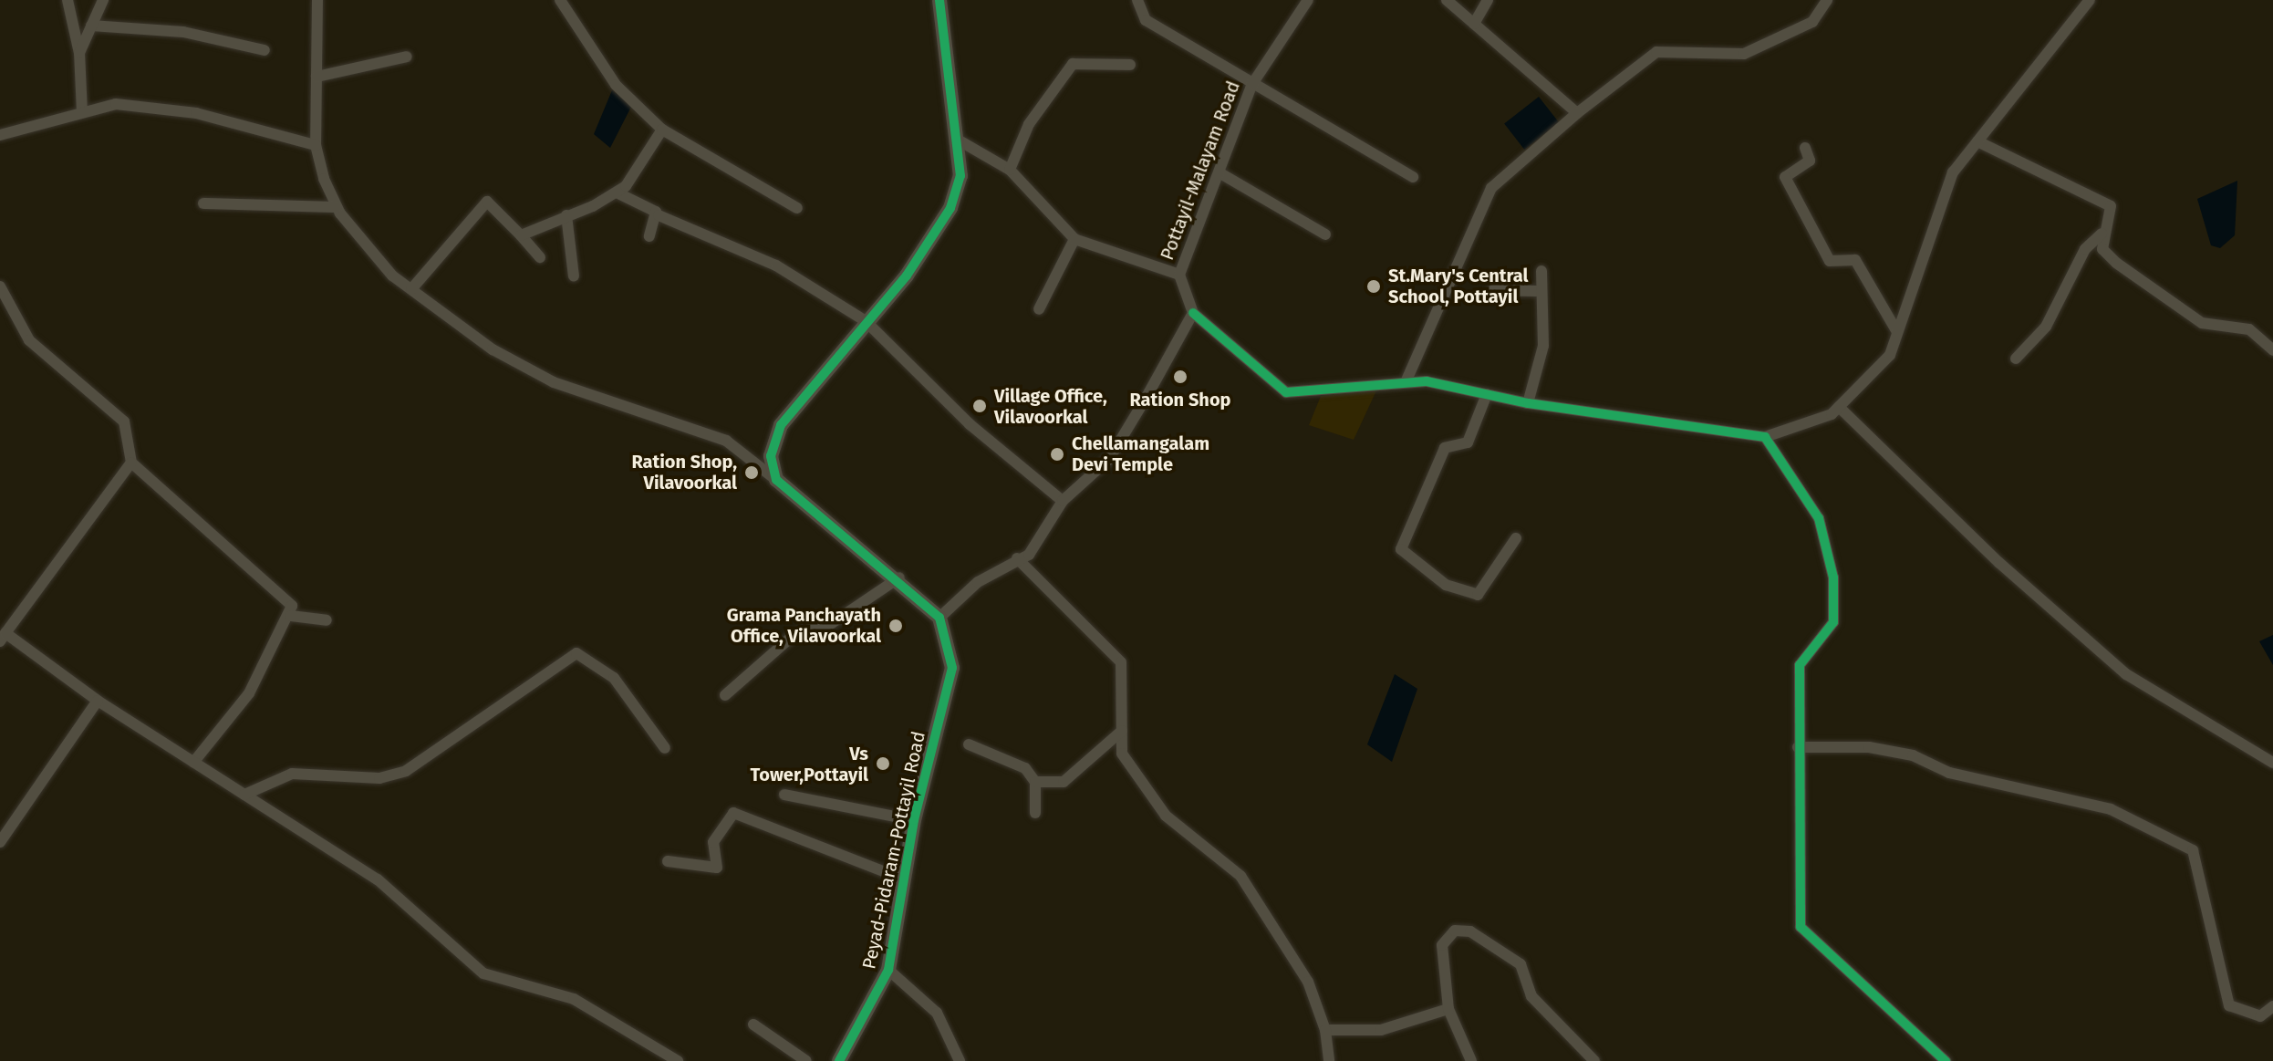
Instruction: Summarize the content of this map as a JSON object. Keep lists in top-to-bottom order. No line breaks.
{"streets":{"street":["Pottayil-Malayam Road","Peyad-Pidaram-Pottayil Road"]},"places":["St.Mary's Central School, Pottayil","Ration Shop","Village Office, Vilavoorkal","Chellamangalam Devi Temple","Ration Shop, Vilavoorkal","Grama Panchayath Office, Vilavoorkal","Vs Tower,Pottayil"]}
